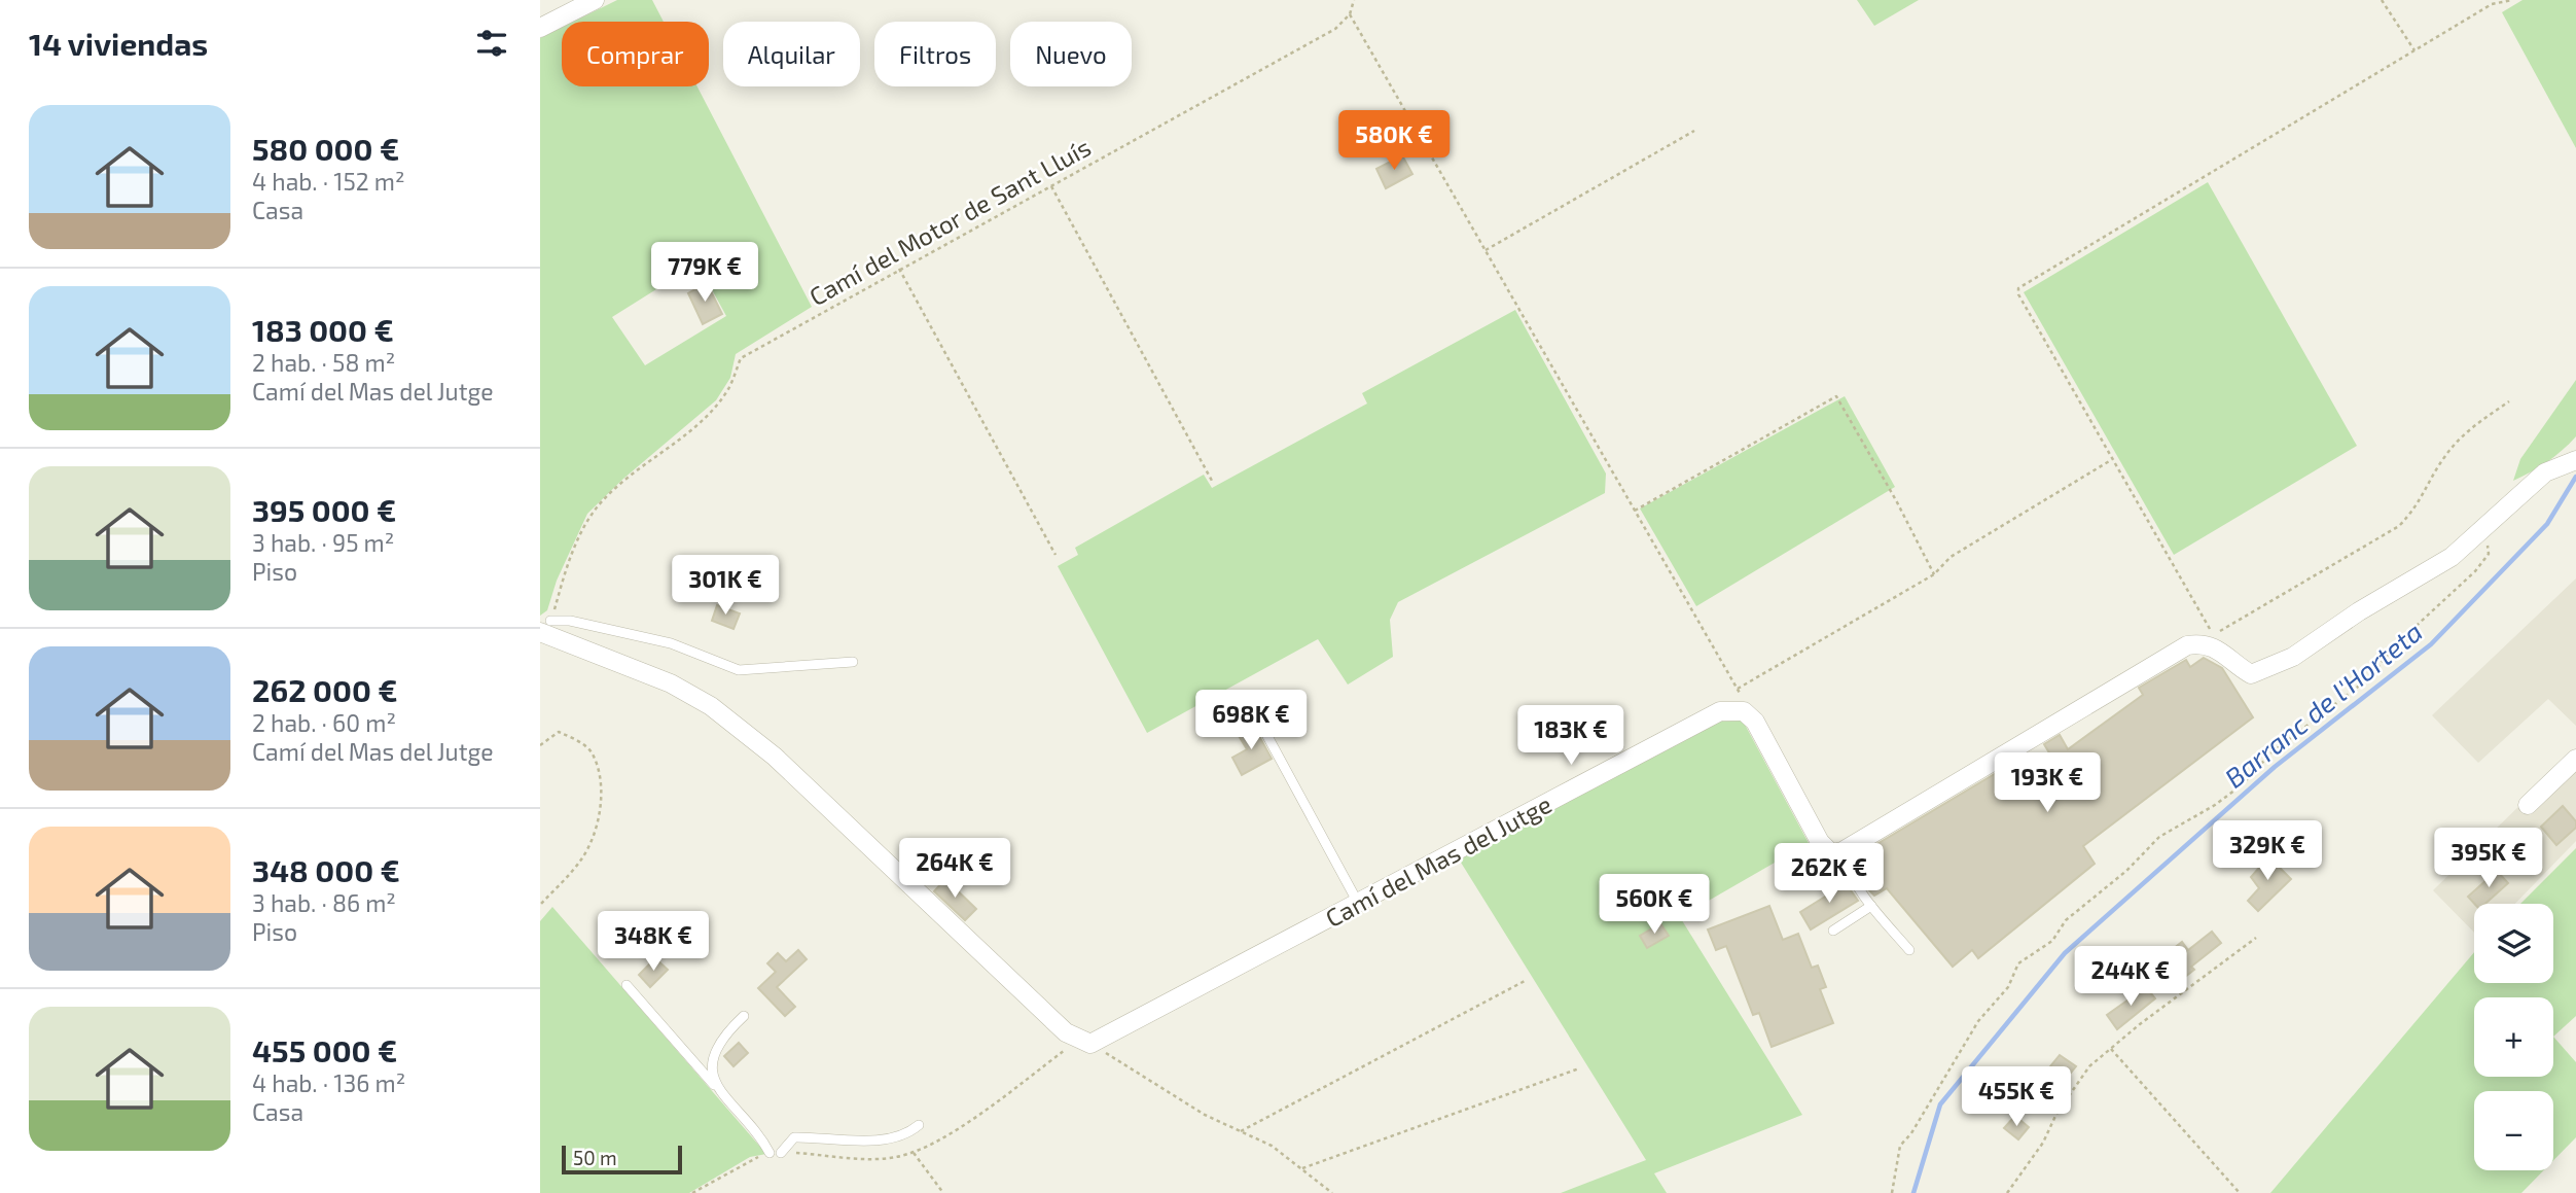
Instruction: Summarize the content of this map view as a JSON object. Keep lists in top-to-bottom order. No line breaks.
{"streets":{"street":["Camí del Mas del Jutge"],"path":["Camí del Motor de Sant Lluís"]},"water":["Barranc de l'Horteta"],"scale_bar":"50 m","page":{"heading":"14 viviendas","chip":["Comprar","Alquilar","Filtros","Nuevo"],"list":[{"name":"580 000 €","note":"4 hab. · 152 m² · Casa"},{"name":"183 000 €","note":"2 hab. · 58 m² · Camí del Mas del Jutge"},{"name":"395 000 €","note":"3 hab. · 95 m² · Piso"},{"name":"262 000 €","note":"2 hab. · 60 m² · Camí del Mas del Jutge"},{"name":"348 000 €","note":"3 hab. · 86 m² · Piso"},{"name":"455 000 €","note":"4 hab. · 136 m² · Casa"}],"price":["580K €","779K €","301K €","698K €","183K €","193K €","329K €","395K €","264K €","262K €","560K €","348K €","244K €","455K €"],"map_buttons":["+","−"],"scale":"50 m"}}
